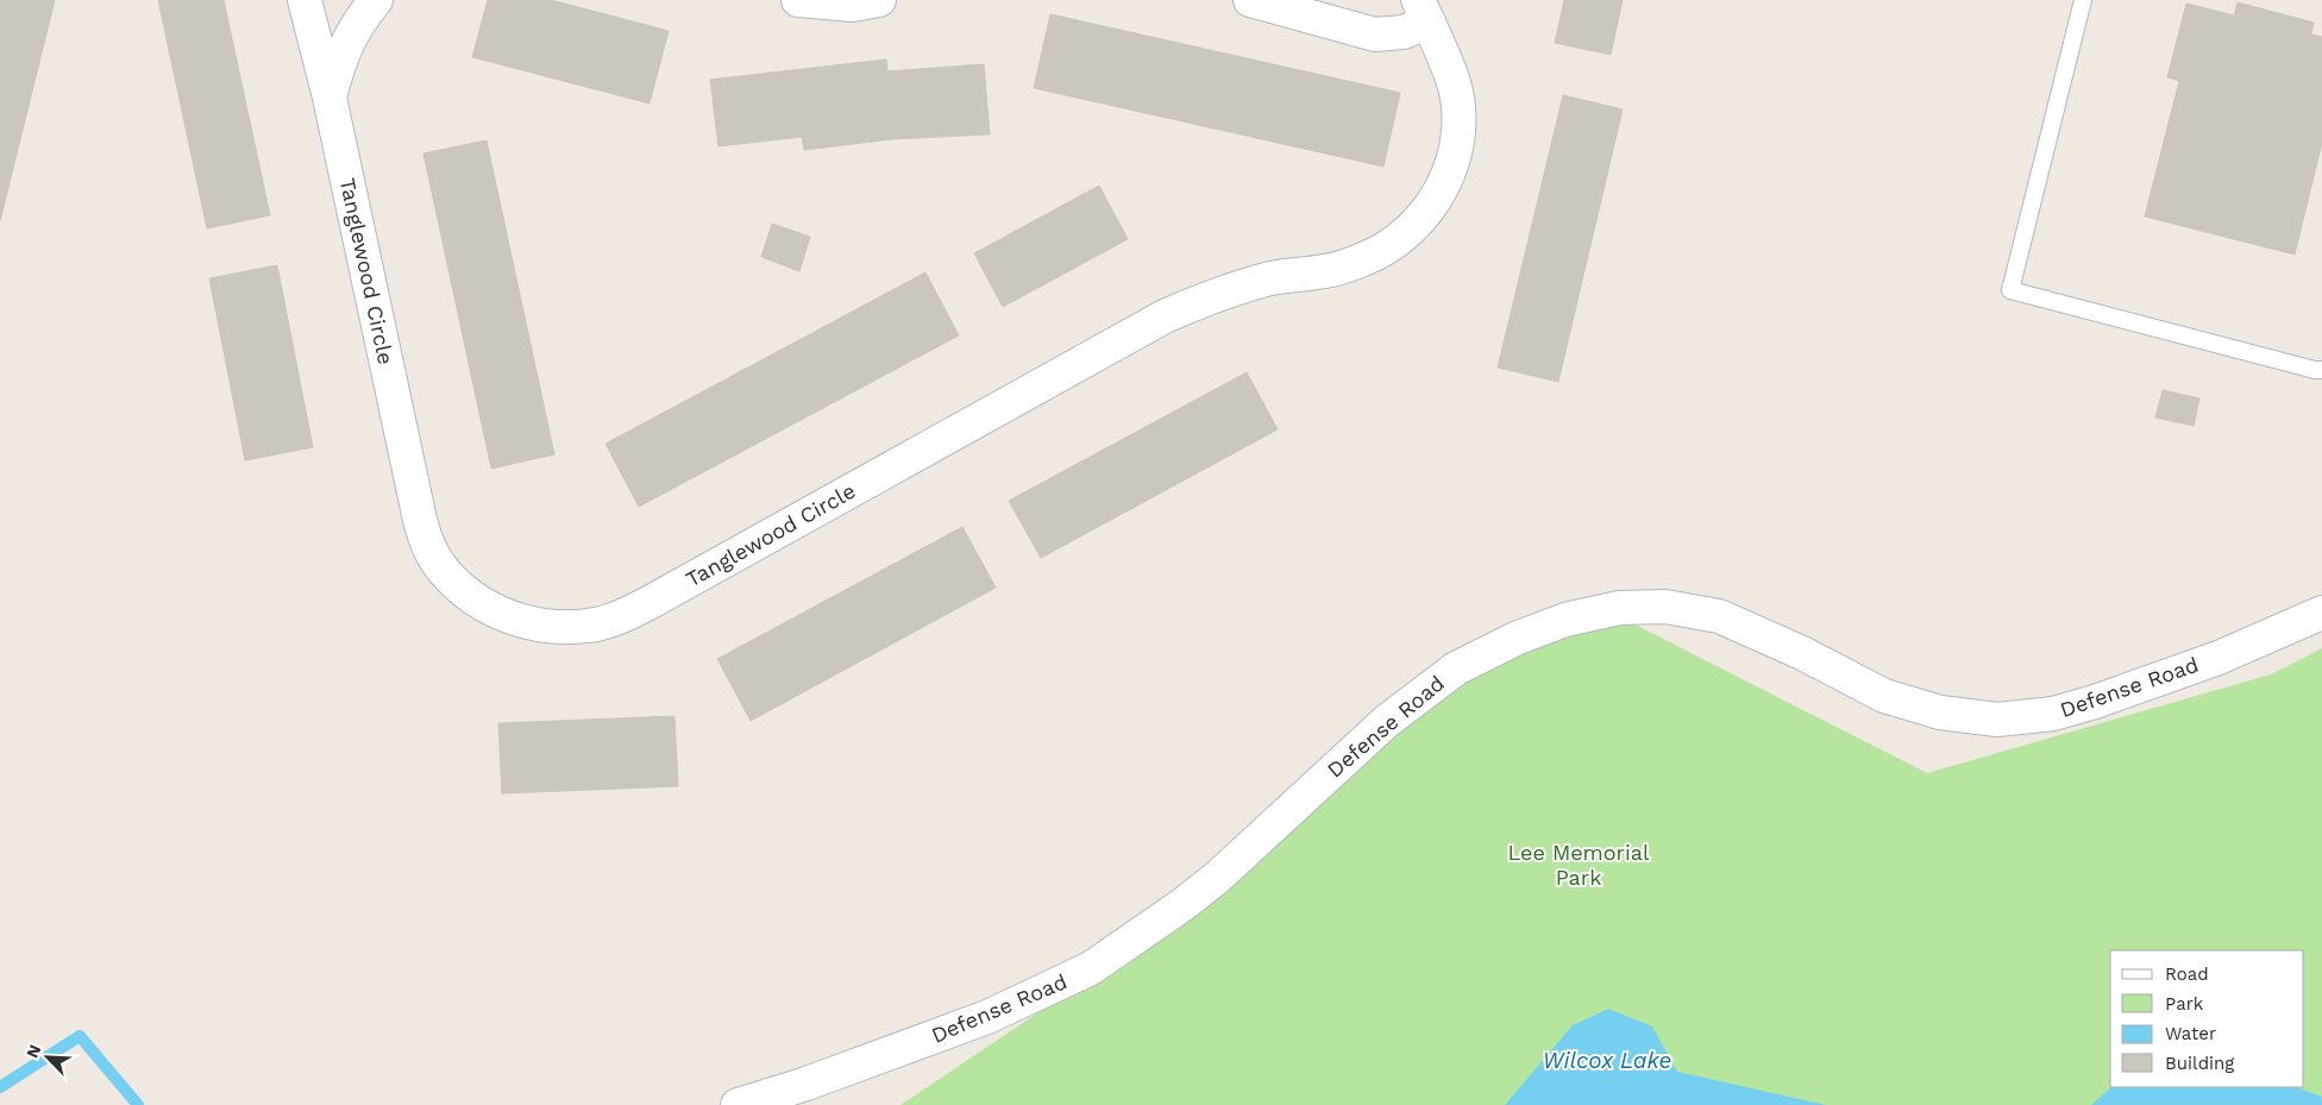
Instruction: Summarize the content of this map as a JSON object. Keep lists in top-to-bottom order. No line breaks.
{"streets":{"street":["Tanglewood Circle","Defense Road"]},"water":["Wilcox Lake"],"parks":["Lee Memorial Park"],"legend":["Road","Park","Water","Building"],"north":"top left"}
